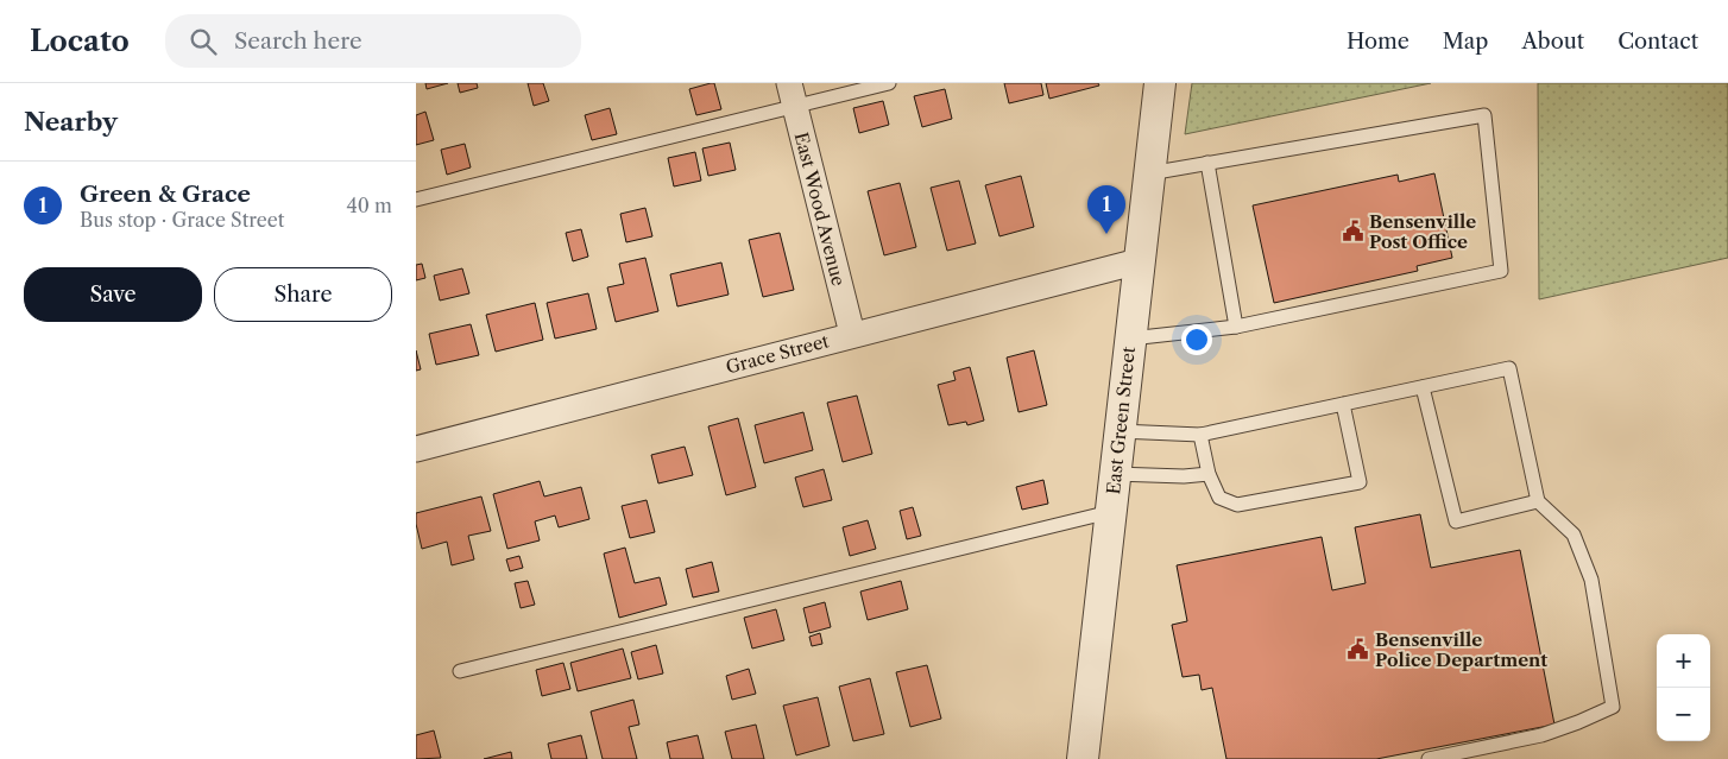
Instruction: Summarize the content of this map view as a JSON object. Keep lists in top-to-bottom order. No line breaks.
{"streets":{"street":["East Wood Avenue","Grace Street","East Green Street"]},"crossings":[["East Wood Avenue","Grace Street"],["Grace Street","East Green Street"]],"places":{"public building":["Bensenville Post Office","Bensenville Police Department"]},"page":{"header":"Locato","search":"Search here","nav":["Home","Map","About","Contact"],"heading":"Nearby","list":[{"mark":"1","name":"Green & Grace","note":"Bus stop · Grace Street","value":"40 m"}],"pins":"1","buttons":["Save","Share"],"map_buttons":["+","−"]}}
